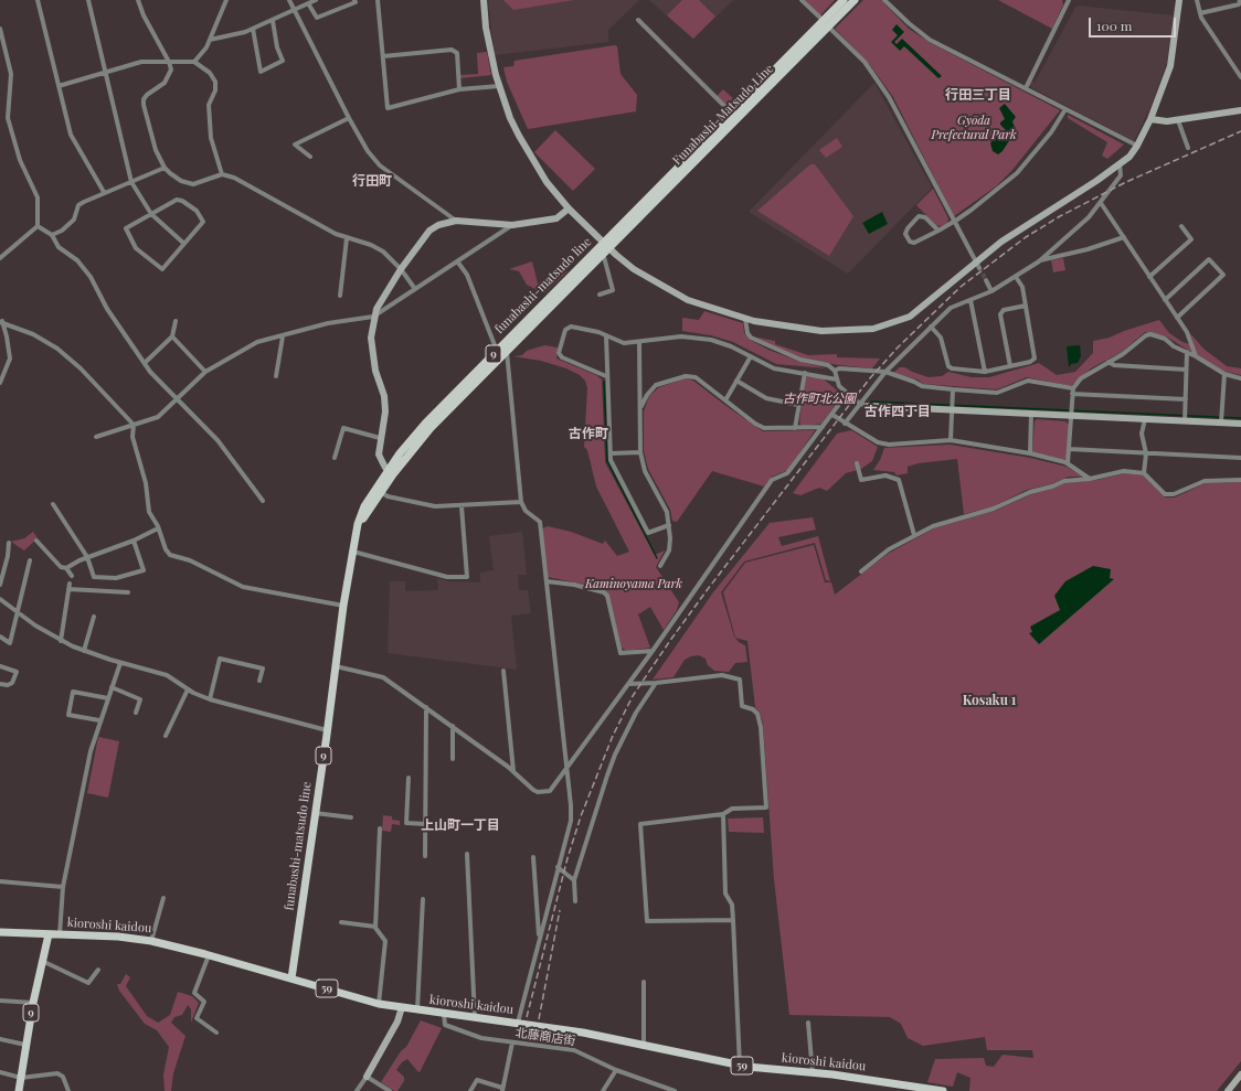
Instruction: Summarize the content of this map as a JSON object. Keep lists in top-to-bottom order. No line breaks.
{"streets":{"main road":["Funabashi-Matsudo Line","funabashi-matsudo line","9","kioroshi kaidou","59"],"street":["北藤商店街"]},"crossings":[["Funabashi-Matsudo Line","funabashi-matsudo line"],["funabashi-matsudo line","kioroshi kaidou"],["9","kioroshi kaidou"],["kioroshi kaidou","北藤商店街"]],"districts":["行田三丁目","行田町","古作四丁目","古作町","Kosaku 1","上山町一丁目"],"parks":["Gyōda Prefectural Park","古作町北公園","Kaminoyama Park"],"scale_bar":"100 m"}
